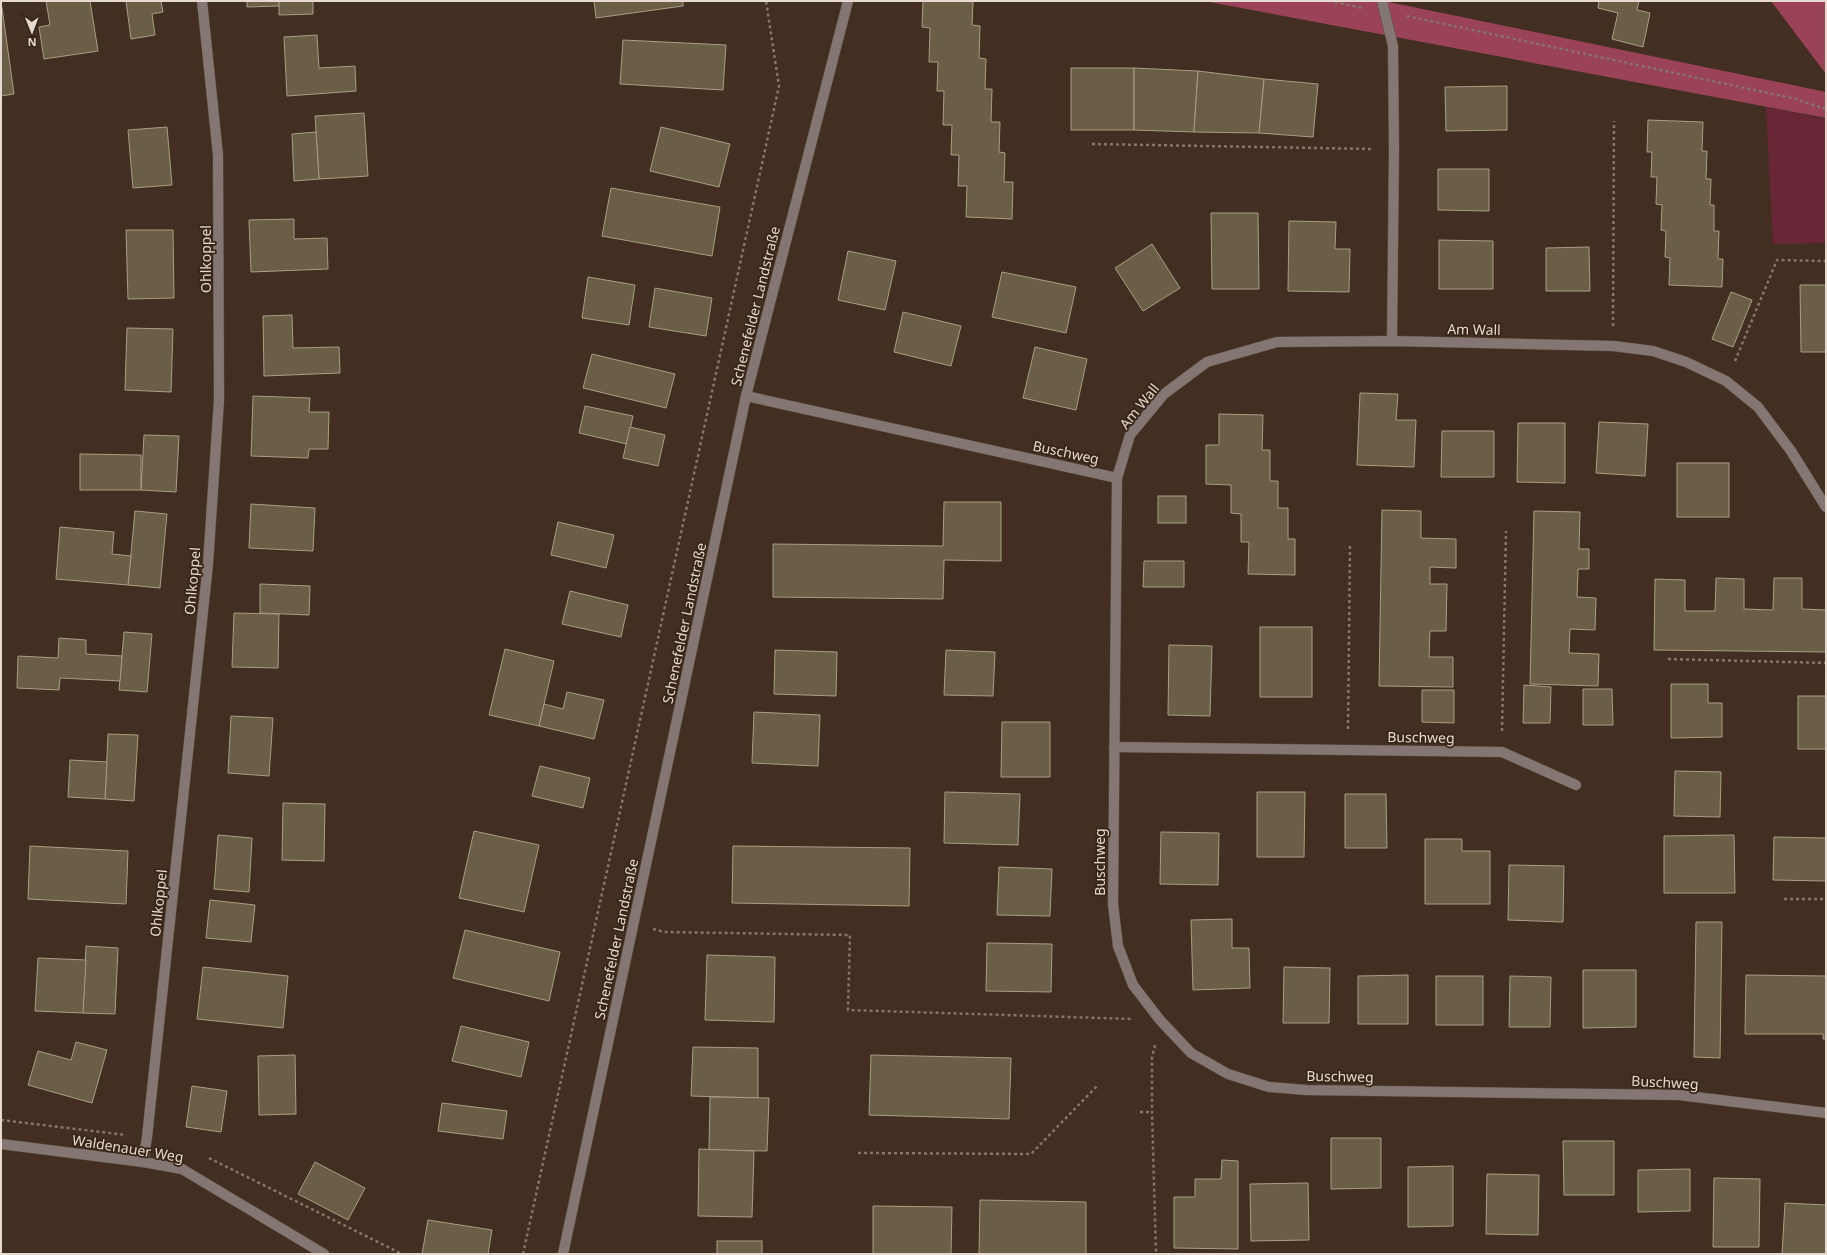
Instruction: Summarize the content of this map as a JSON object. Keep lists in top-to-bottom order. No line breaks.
{"streets":{"street":["Ohlkoppel","Schenefelder Landstraße","Am Wall","Buschweg","Waldenauer Weg"]},"crossings":[["Ohlkoppel","Waldenauer Weg"],["Schenefelder Landstraße","Buschweg"],["Am Wall","Buschweg"]],"north":"bottom"}
